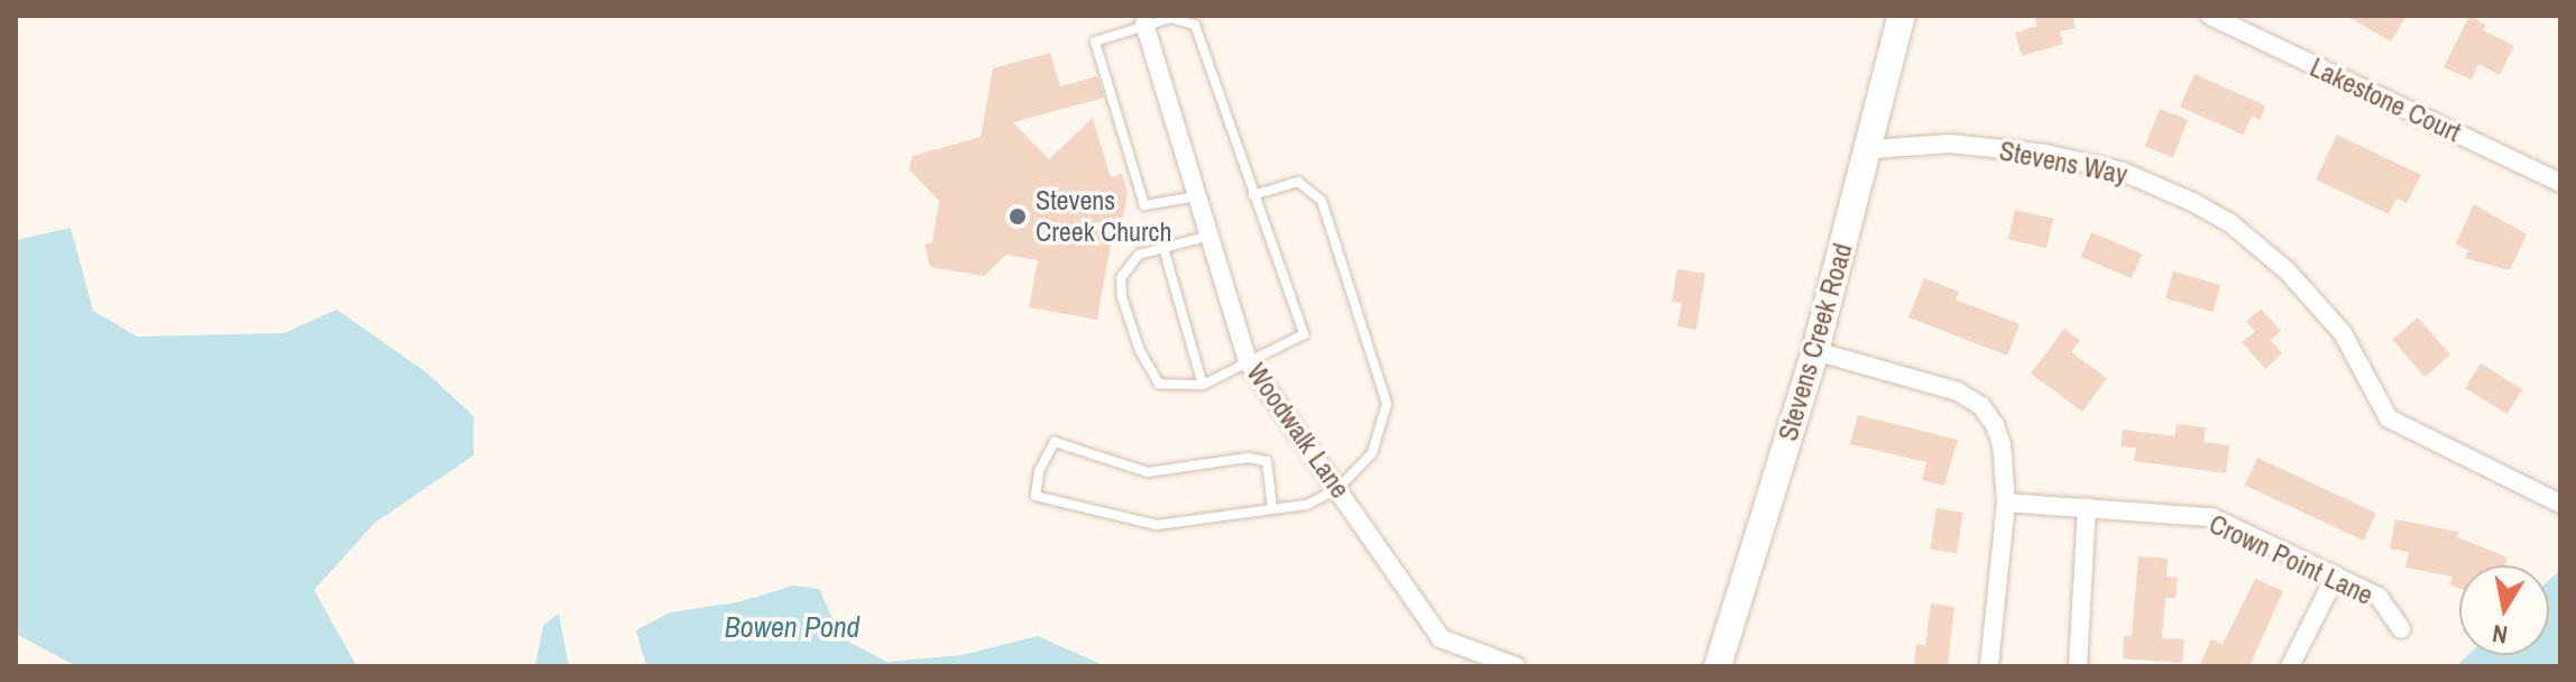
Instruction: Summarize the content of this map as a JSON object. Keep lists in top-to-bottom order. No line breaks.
{"streets":{"street":["Lakestone Court","Stevens Way","Stevens Creek Road","Woodwalk Lane","Crown Point Lane"]},"crossings":[["Stevens Way","Stevens Creek Road"]],"water":["Bowen Pond"],"places":["Stevens Creek Church"],"north":"bottom"}
